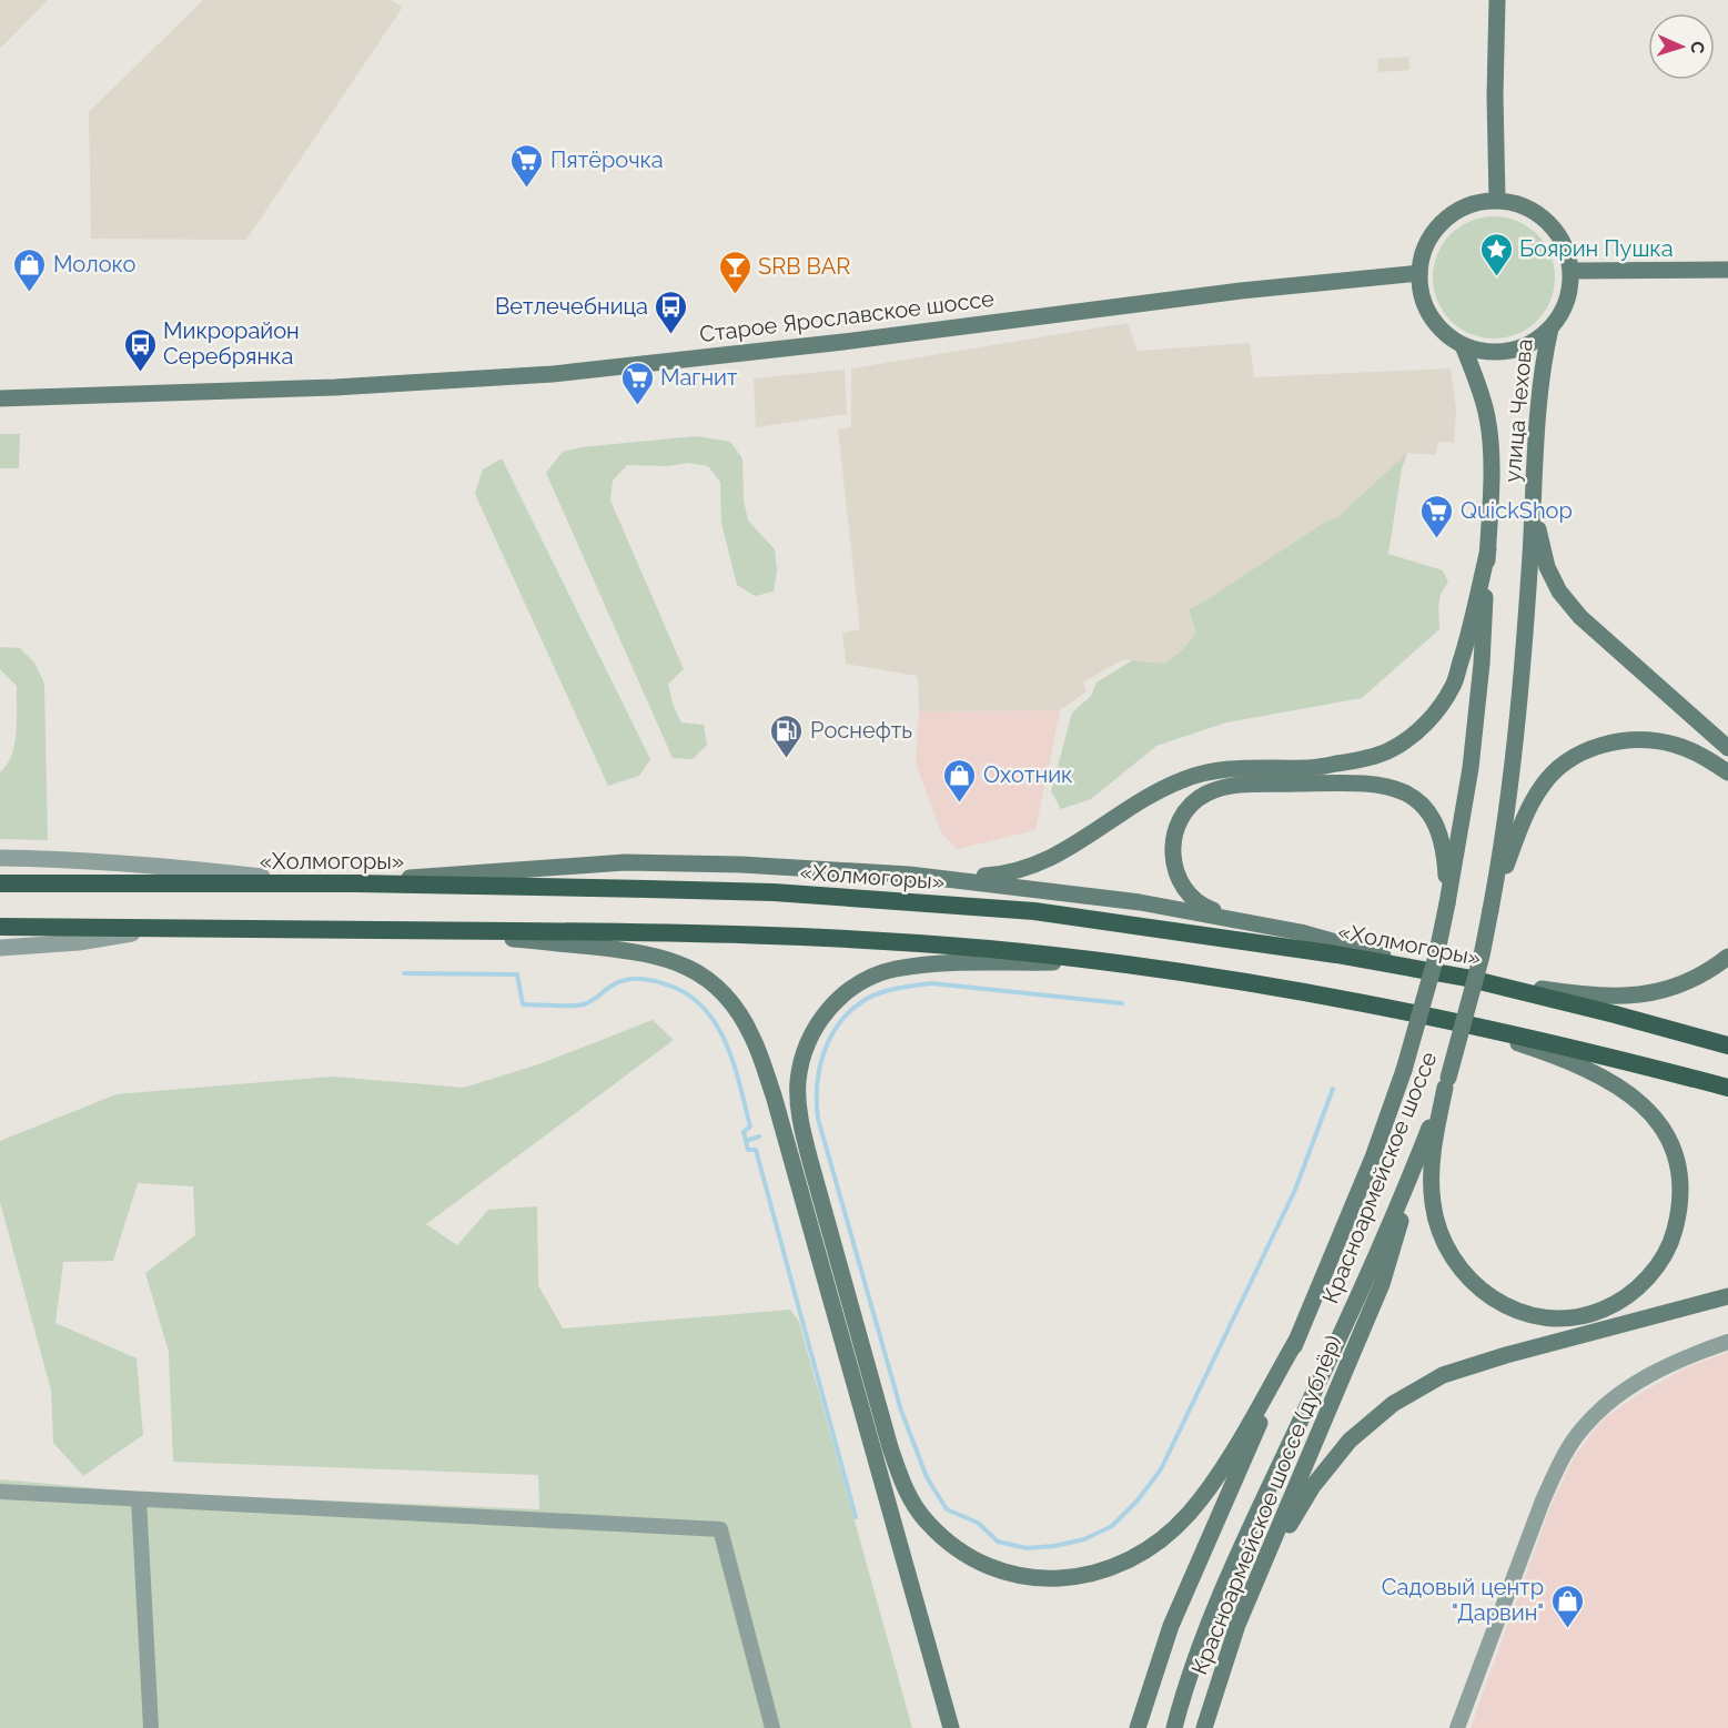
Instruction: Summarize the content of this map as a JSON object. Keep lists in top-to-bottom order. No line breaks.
{"streets":{"highway":["«Холмогоры»"],"main road":["Старое Ярославское шоссе","улица Чехова","Красноармейское шоссе","Красноармейское шоссе (дублёр)"]},"crossings":[["Старое Ярославское шоссе","улица Чехова"],["улица Чехова","Красноармейское шоссе"],["Красноармейское шоссе","Красноармейское шоссе (дублёр)"]],"places":{"supermarket":["Пятёрочка","Магнит","QuickShop"],"place":["Боярин Пушка"],"shop":["Молоко","Охотник","Садовый центр \"Дарвин\""],"bar":["SRB BAR"],"bus stop":["Ветлечебница","Микрорайон Серебрянка"],"fuel station":["Роснефть"]},"north":"right"}
